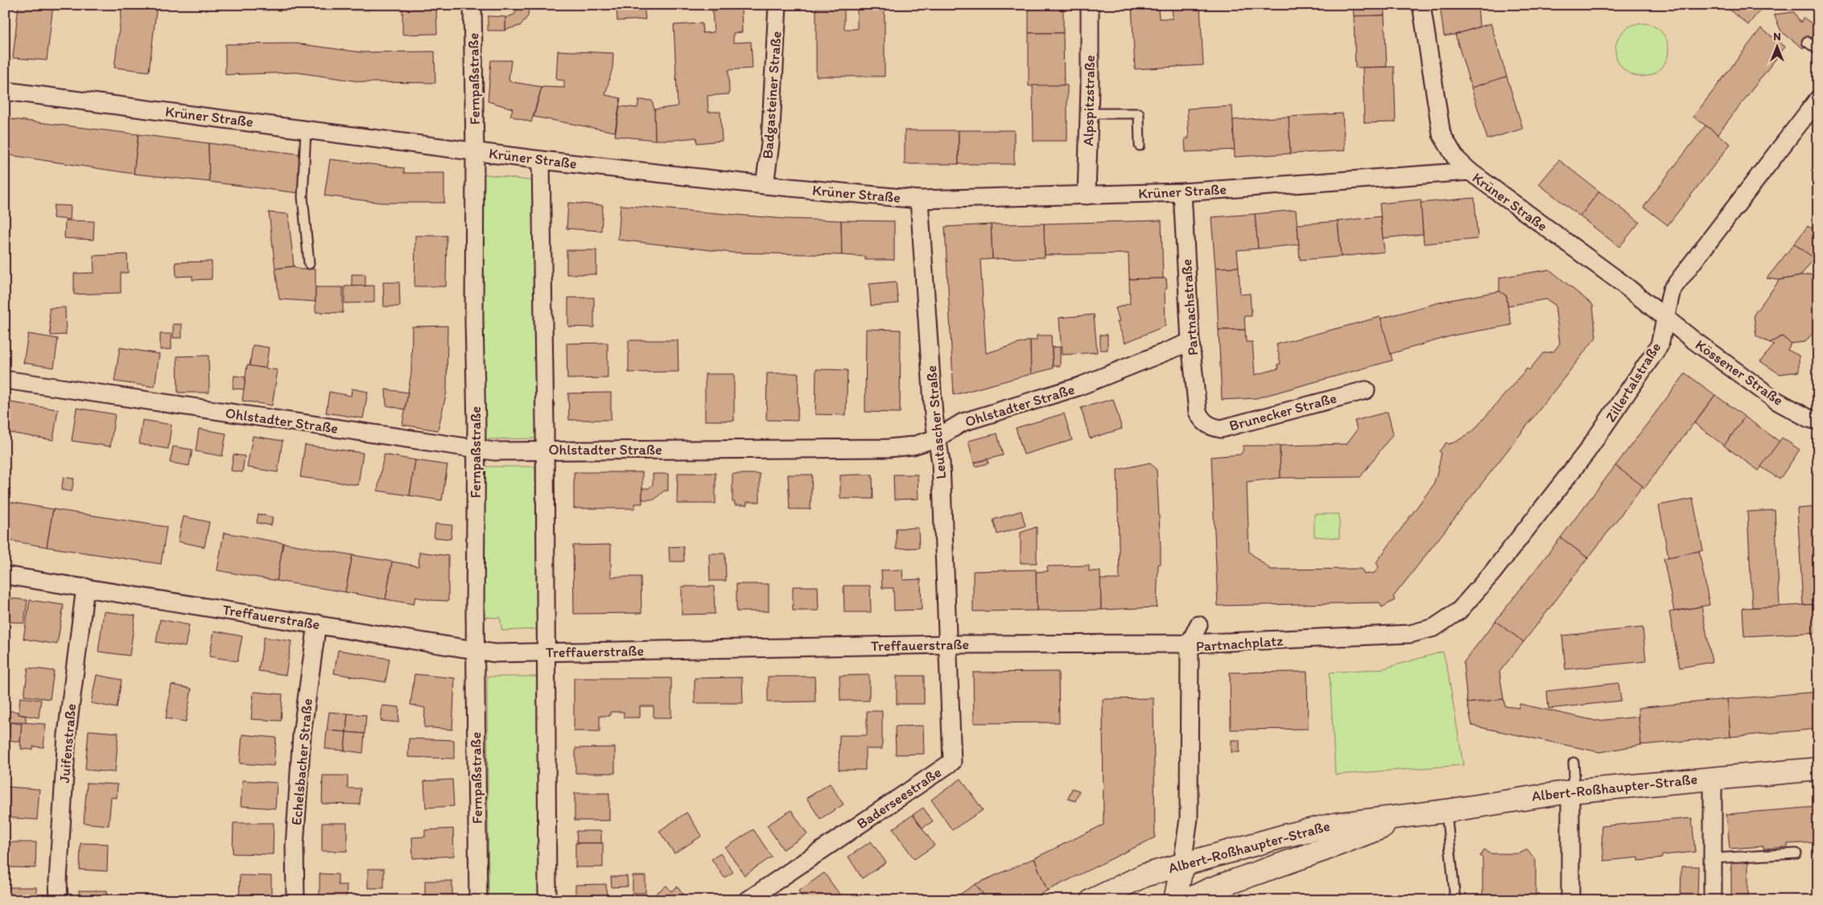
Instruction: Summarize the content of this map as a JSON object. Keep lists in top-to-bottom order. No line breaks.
{"streets":{"main road":["Albert-Roßhaupter-Straße"],"street":["Fernpaßstraße","Badgasteiner Straße","Alpspitzstraße","Krüner Straße","Partnachstraße","Kössener Straße","Zillertalstraße","Ohlstadter Straße","Brunecker Straße","Leutascher Straße","Treffauerstraße","Partnachplatz","Juifenstraße","Echelsbacher Straße","Baderseestraße"]},"crossings":[["Fernpaßstraße","Krüner Straße"],["Fernpaßstraße","Ohlstadter Straße"],["Fernpaßstraße","Treffauerstraße"],["Badgasteiner Straße","Krüner Straße"],["Alpspitzstraße","Krüner Straße"],["Krüner Straße","Partnachstraße"],["Krüner Straße","Kössener Straße"],["Krüner Straße","Zillertalstraße"],["Krüner Straße","Leutascher Straße"],["Partnachstraße","Ohlstadter Straße"],["Partnachstraße","Brunecker Straße"],["Kössener Straße","Zillertalstraße"],["Zillertalstraße","Partnachplatz"],["Ohlstadter Straße","Leutascher Straße"],["Leutascher Straße","Treffauerstraße"],["Leutascher Straße","Baderseestraße"],["Treffauerstraße","Partnachplatz"],["Treffauerstraße","Juifenstraße"],["Treffauerstraße","Echelsbacher Straße"],["Treffauerstraße","Baderseestraße"],["Partnachplatz","Albert-Roßhaupter-Straße"]],"north":"top"}
